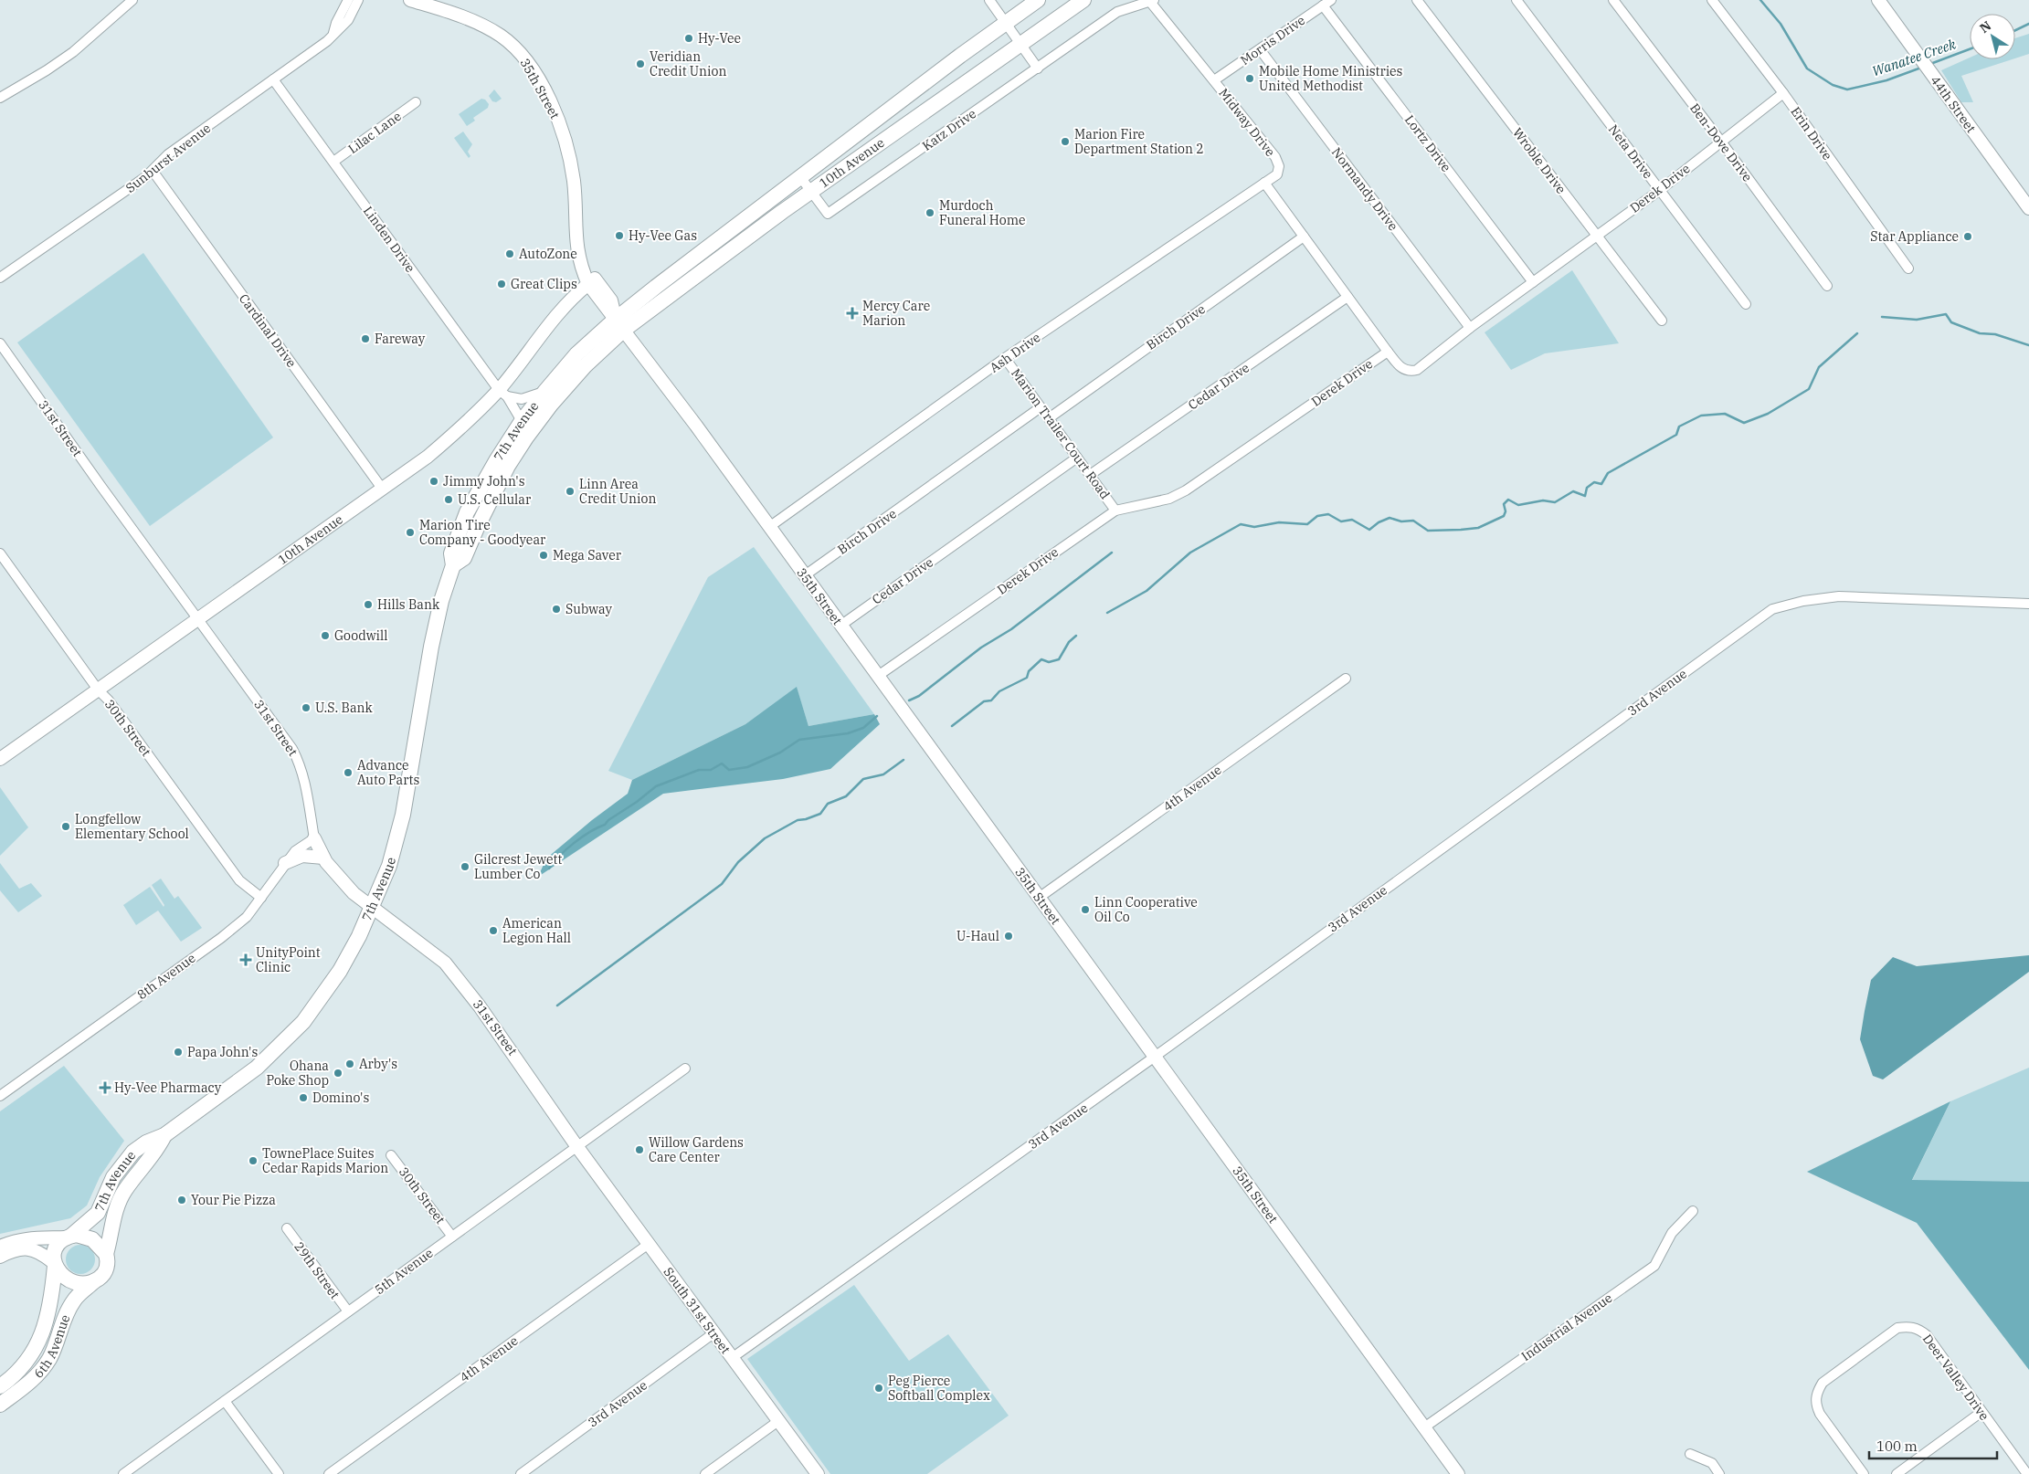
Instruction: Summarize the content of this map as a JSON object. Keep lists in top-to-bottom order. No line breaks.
{"streets":{"main road":["10th Avenue","7th Avenue","6th Avenue"],"street":["Morris Drive","35th Street","44th Street","Midway Drive","Katz Drive","Lilac Lane","Erin Drive","Ben-Dove Drive","Lortz Drive","Neta Drive","Sunburst Avenue","Wroble Drive","Derek Drive","Normandy Drive","Linden Drive","Birch Drive","Cardinal Drive","Ash Drive","Cedar Drive","31st Street","Marion Trailer Court Road","3rd Avenue","30th Street","4th Avenue","8th Avenue","29th Street","5th Avenue","South 31st Street","Industrial Avenue","Deer Valley Drive"]},"crossings":[["Morris Drive","Midway Drive"],["Morris Drive","Lortz Drive"],["Morris Drive","Normandy Drive"],["35th Street","10th Avenue"],["35th Street","Derek Drive"],["35th Street","Birch Drive"],["35th Street","Ash Drive"],["35th Street","Cedar Drive"],["35th Street","7th Avenue"],["35th Street","3rd Avenue"],["35th Street","4th Avenue"],["35th Street","Industrial Avenue"],["Midway Drive","Katz Drive"],["Midway Drive","Ash Drive"],["Katz Drive","10th Avenue"],["Lilac Lane","Linden Drive"],["Erin Drive","Derek Drive"],["Ben-Dove Drive","Derek Drive"],["Lortz Drive","Derek Drive"],["Neta Drive","Derek Drive"],["Sunburst Avenue","Linden Drive"],["Sunburst Avenue","Cardinal Drive"],["Wroble Drive","Derek Drive"],["10th Avenue","Linden Drive"],["10th Avenue","Cardinal Drive"],["10th Avenue","31st Street"],["10th Avenue","7th Avenue"],["10th Avenue","30th Street"],["Derek Drive","Normandy Drive"],["Derek Drive","Marion Trailer Court Road"],["Linden Drive","7th Avenue"],["Birch Drive","Marion Trailer Court Road"],["Ash Drive","Marion Trailer Court Road"],["Cedar Drive","Marion Trailer Court Road"],["31st Street","7th Avenue"],["31st Street","8th Avenue"],["31st Street","5th Avenue"],["31st Street","South 31st Street"],["7th Avenue","6th Avenue"],["3rd Avenue","South 31st Street"],["30th Street","8th Avenue"],["30th Street","5th Avenue"],["4th Avenue","South 31st Street"],["29th Street","5th Avenue"],["5th Avenue","South 31st Street"]],"water":["Wanatee Creek"],"places":{"other":["Hy-Vee","Veridian Credit Union","Mobile Home Ministries United Methodist","Marion Fire Department Station 2","Murdoch Funeral Home","Hy-Vee Gas","Star Appliance","AutoZone","Great Clips","Fareway","Jimmy John's","Linn Area Credit Union","U.S. Cellular","Marion Tire Company - Goodyear","Mega Saver","Hills Bank","Subway","Goodwill","U.S. Bank","Advance Auto Parts","Longfellow Elementary School","Gilcrest Jewett Lumber Co","Linn Cooperative Oil Co","American Legion Hall","U-Haul","Papa John's","Arby's","Ohana Poke Shop","Domino's","Willow Gardens Care Center","TownePlace Suites Cedar Rapids Marion","Your Pie Pizza","Peg Pierce Softball Complex"],"health":["Mercy Care Marion","UnityPoint Clinic","Hy-Vee Pharmacy"]},"scale_bar":"100 m","north":"top left"}
